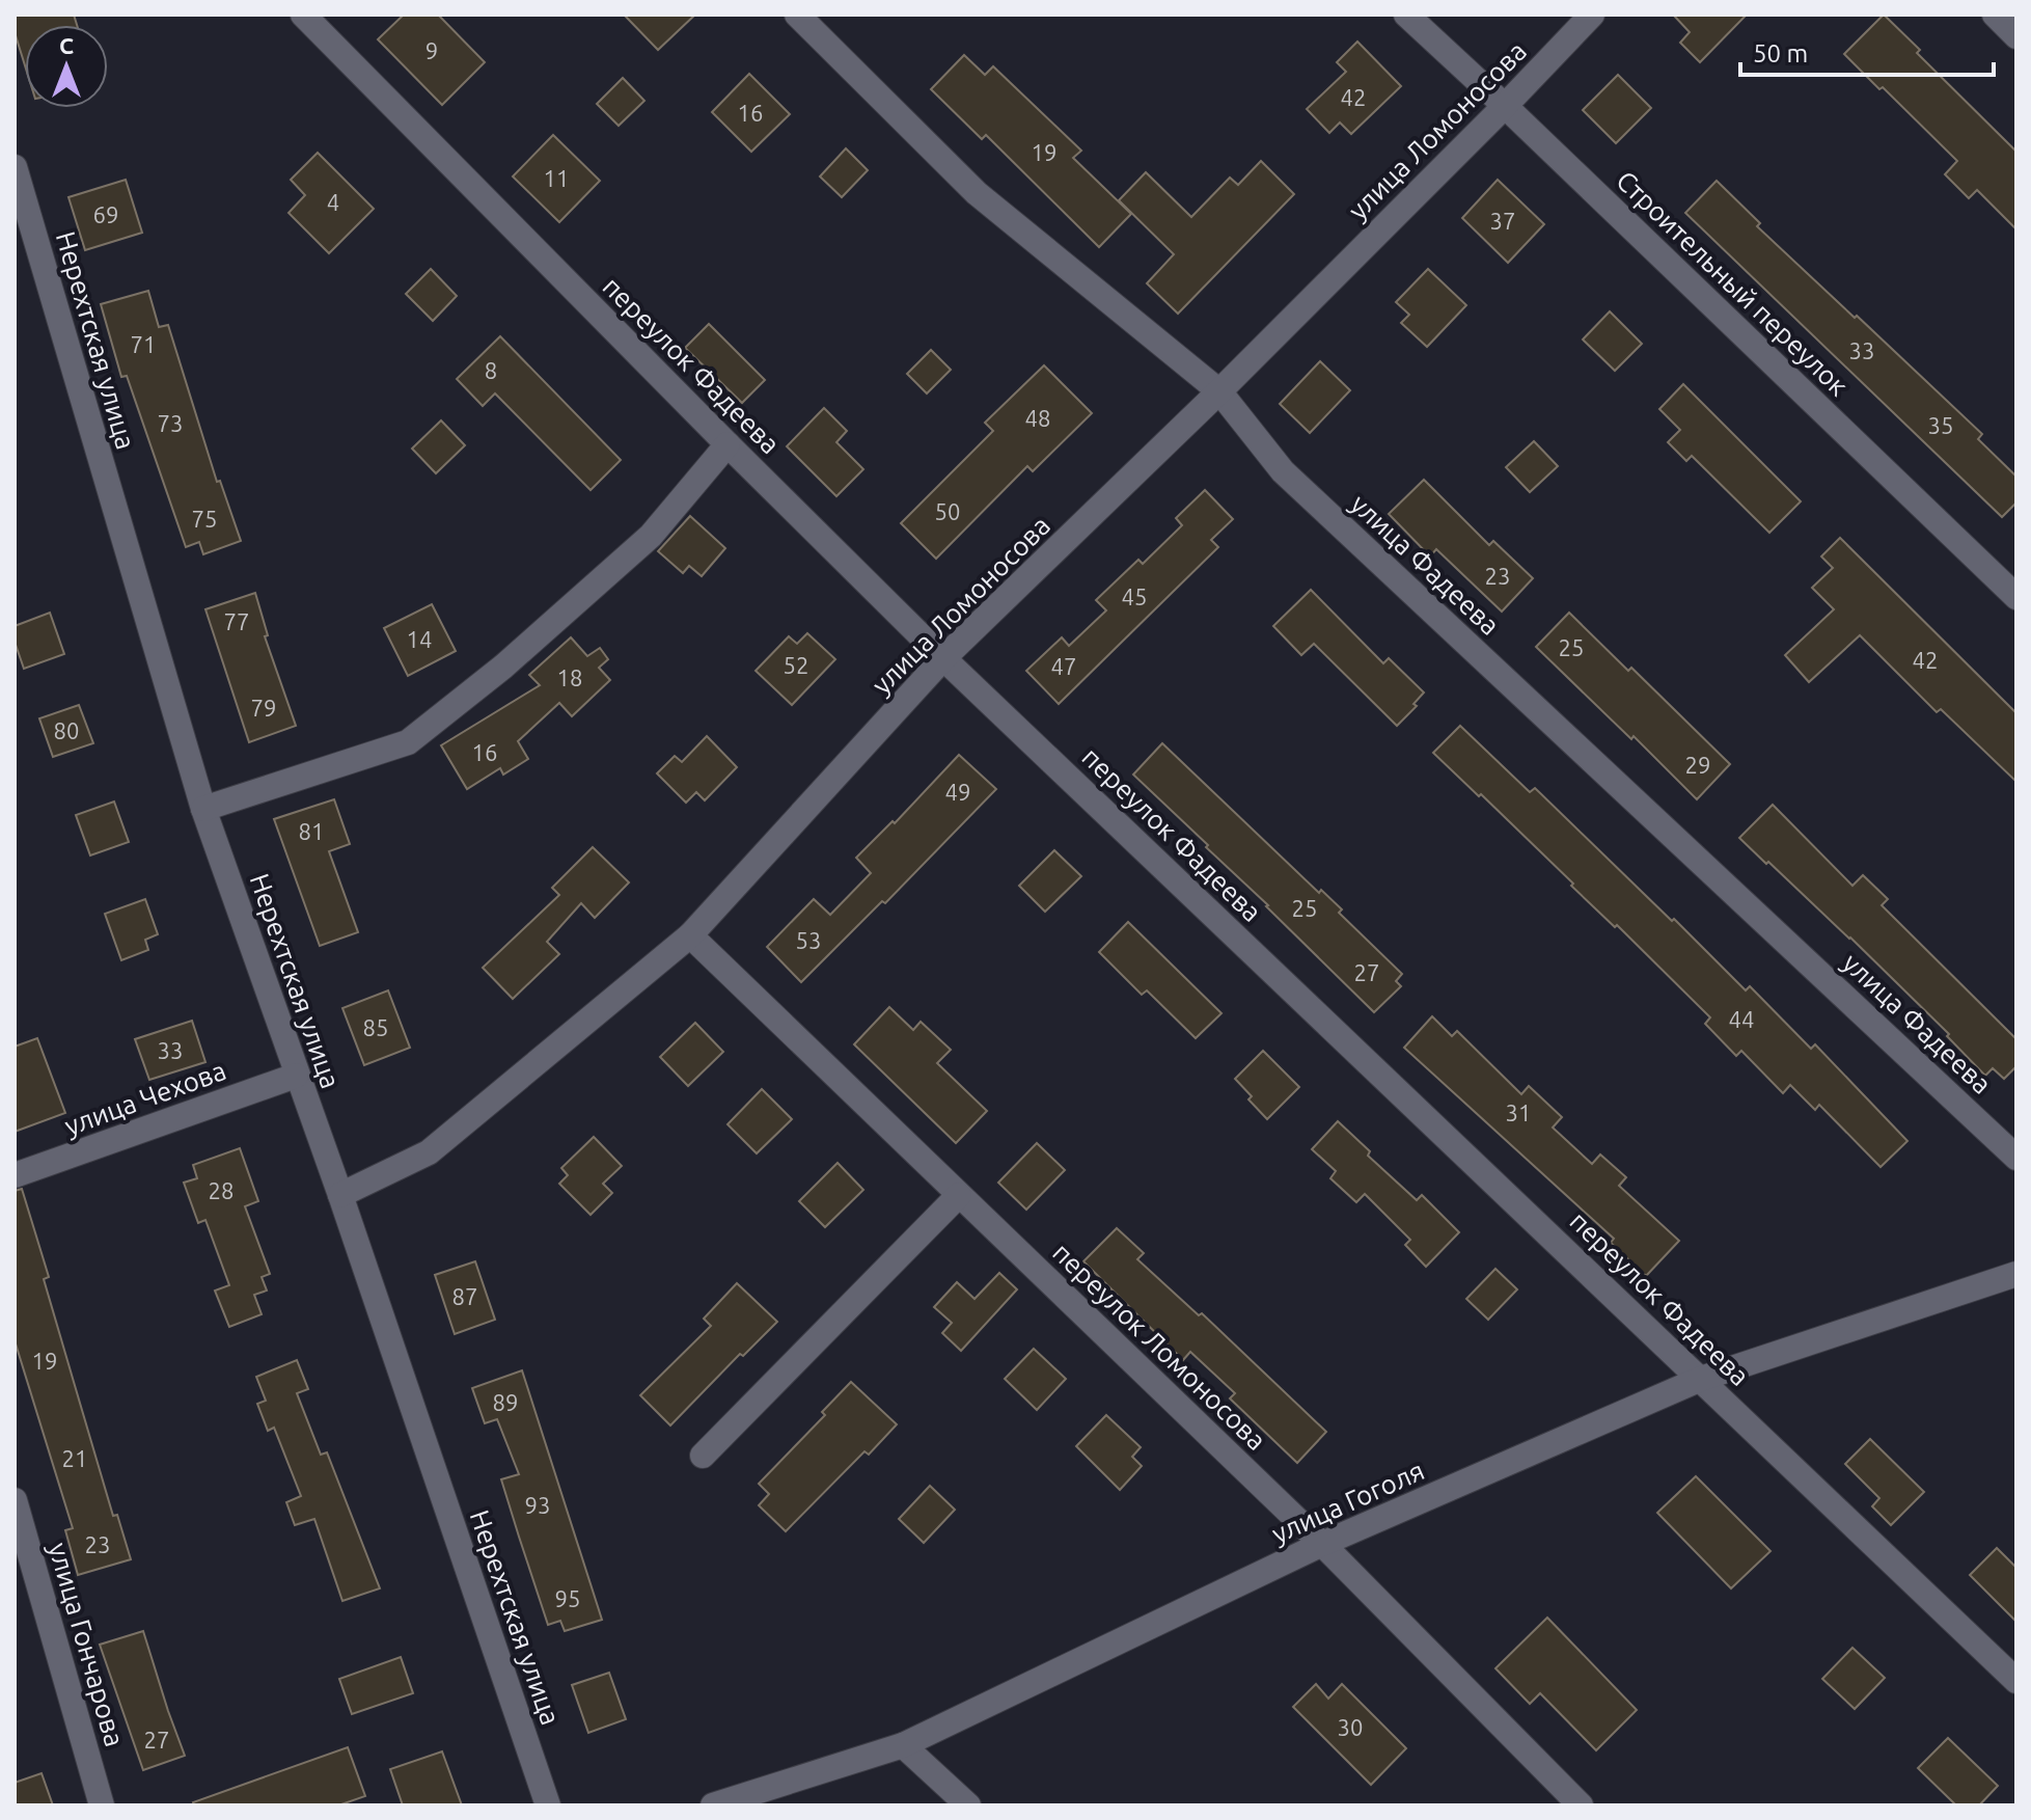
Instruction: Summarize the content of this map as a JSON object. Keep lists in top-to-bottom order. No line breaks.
{"streets":{"street":["улица Ломоносова","Строительный переулок","Нерехтская улица","переулок Фадеева","улица Фадеева","улица Чехова","переулок Ломоносова","улица Гоголя","улица Гончарова"]},"crossings":[["улица Ломоносова","Строительный переулок"],["улица Ломоносова","Нерехтская улица"],["улица Ломоносова","переулок Фадеева"],["улица Ломоносова","улица Фадеева"],["улица Ломоносова","переулок Ломоносова"],["Нерехтская улица","улица Чехова"],["переулок Фадеева","улица Гоголя"],["переулок Ломоносова","улица Гоголя"]],"house_numbers":["9","42","16","19","11","4","69","37","71","33","8","48","73","35","50","75","23","45","77","14","25","42","52","47","18","79","80","16","29","49","81","25","53","27","44","85","33","31","28","87","19","89","21","93","23","95","30","27"],"scale_bar":"50 m","north":"top"}
